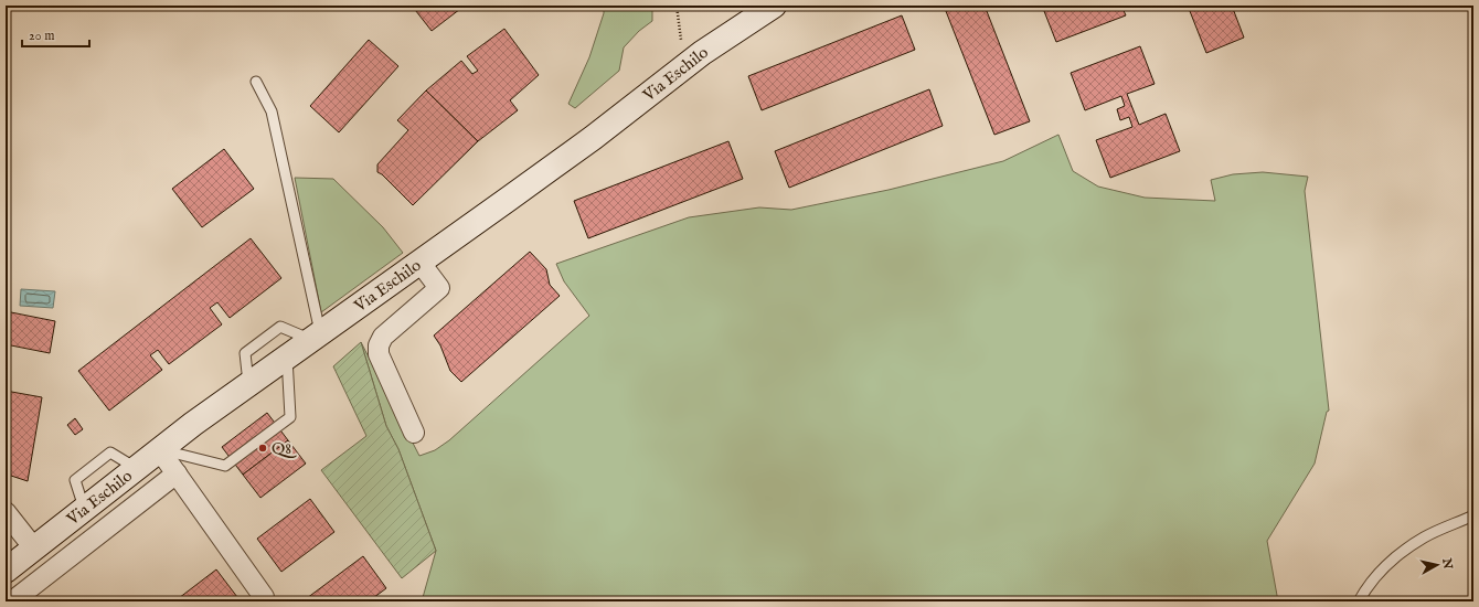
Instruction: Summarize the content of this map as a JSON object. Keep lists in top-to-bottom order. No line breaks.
{"streets":{"main road":["Via Eschilo"]},"places":["Q8"],"scale_bar":"20 m","north":"right"}
